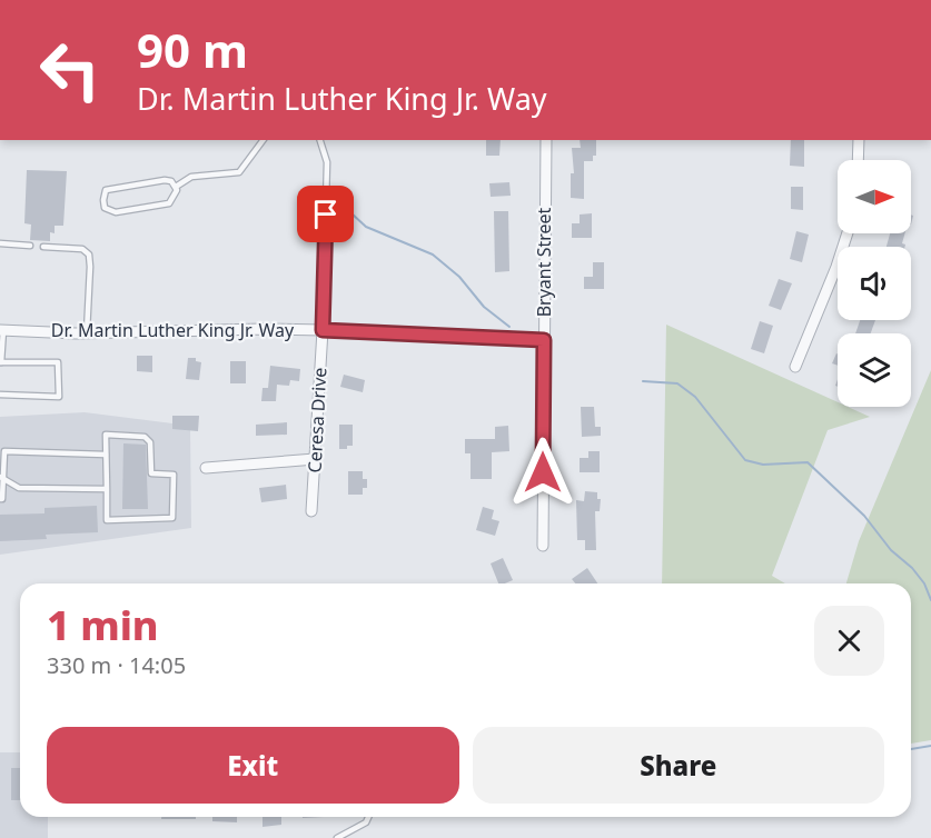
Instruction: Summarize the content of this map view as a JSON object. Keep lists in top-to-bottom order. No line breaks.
{"streets":{"street":["Bryant Street","Dr. Martin Luther King Jr. Way","Ceresa Drive"]},"crossings":[["Bryant Street","Dr. Martin Luther King Jr. Way"],["Dr. Martin Luther King Jr. Way","Ceresa Drive"]],"north":"right","page":{"turn":["90 m","Dr. Martin Luther King Jr. Way"],"heading":["1 min","330 m · 14:05"],"buttons":["Exit","Share"]}}
